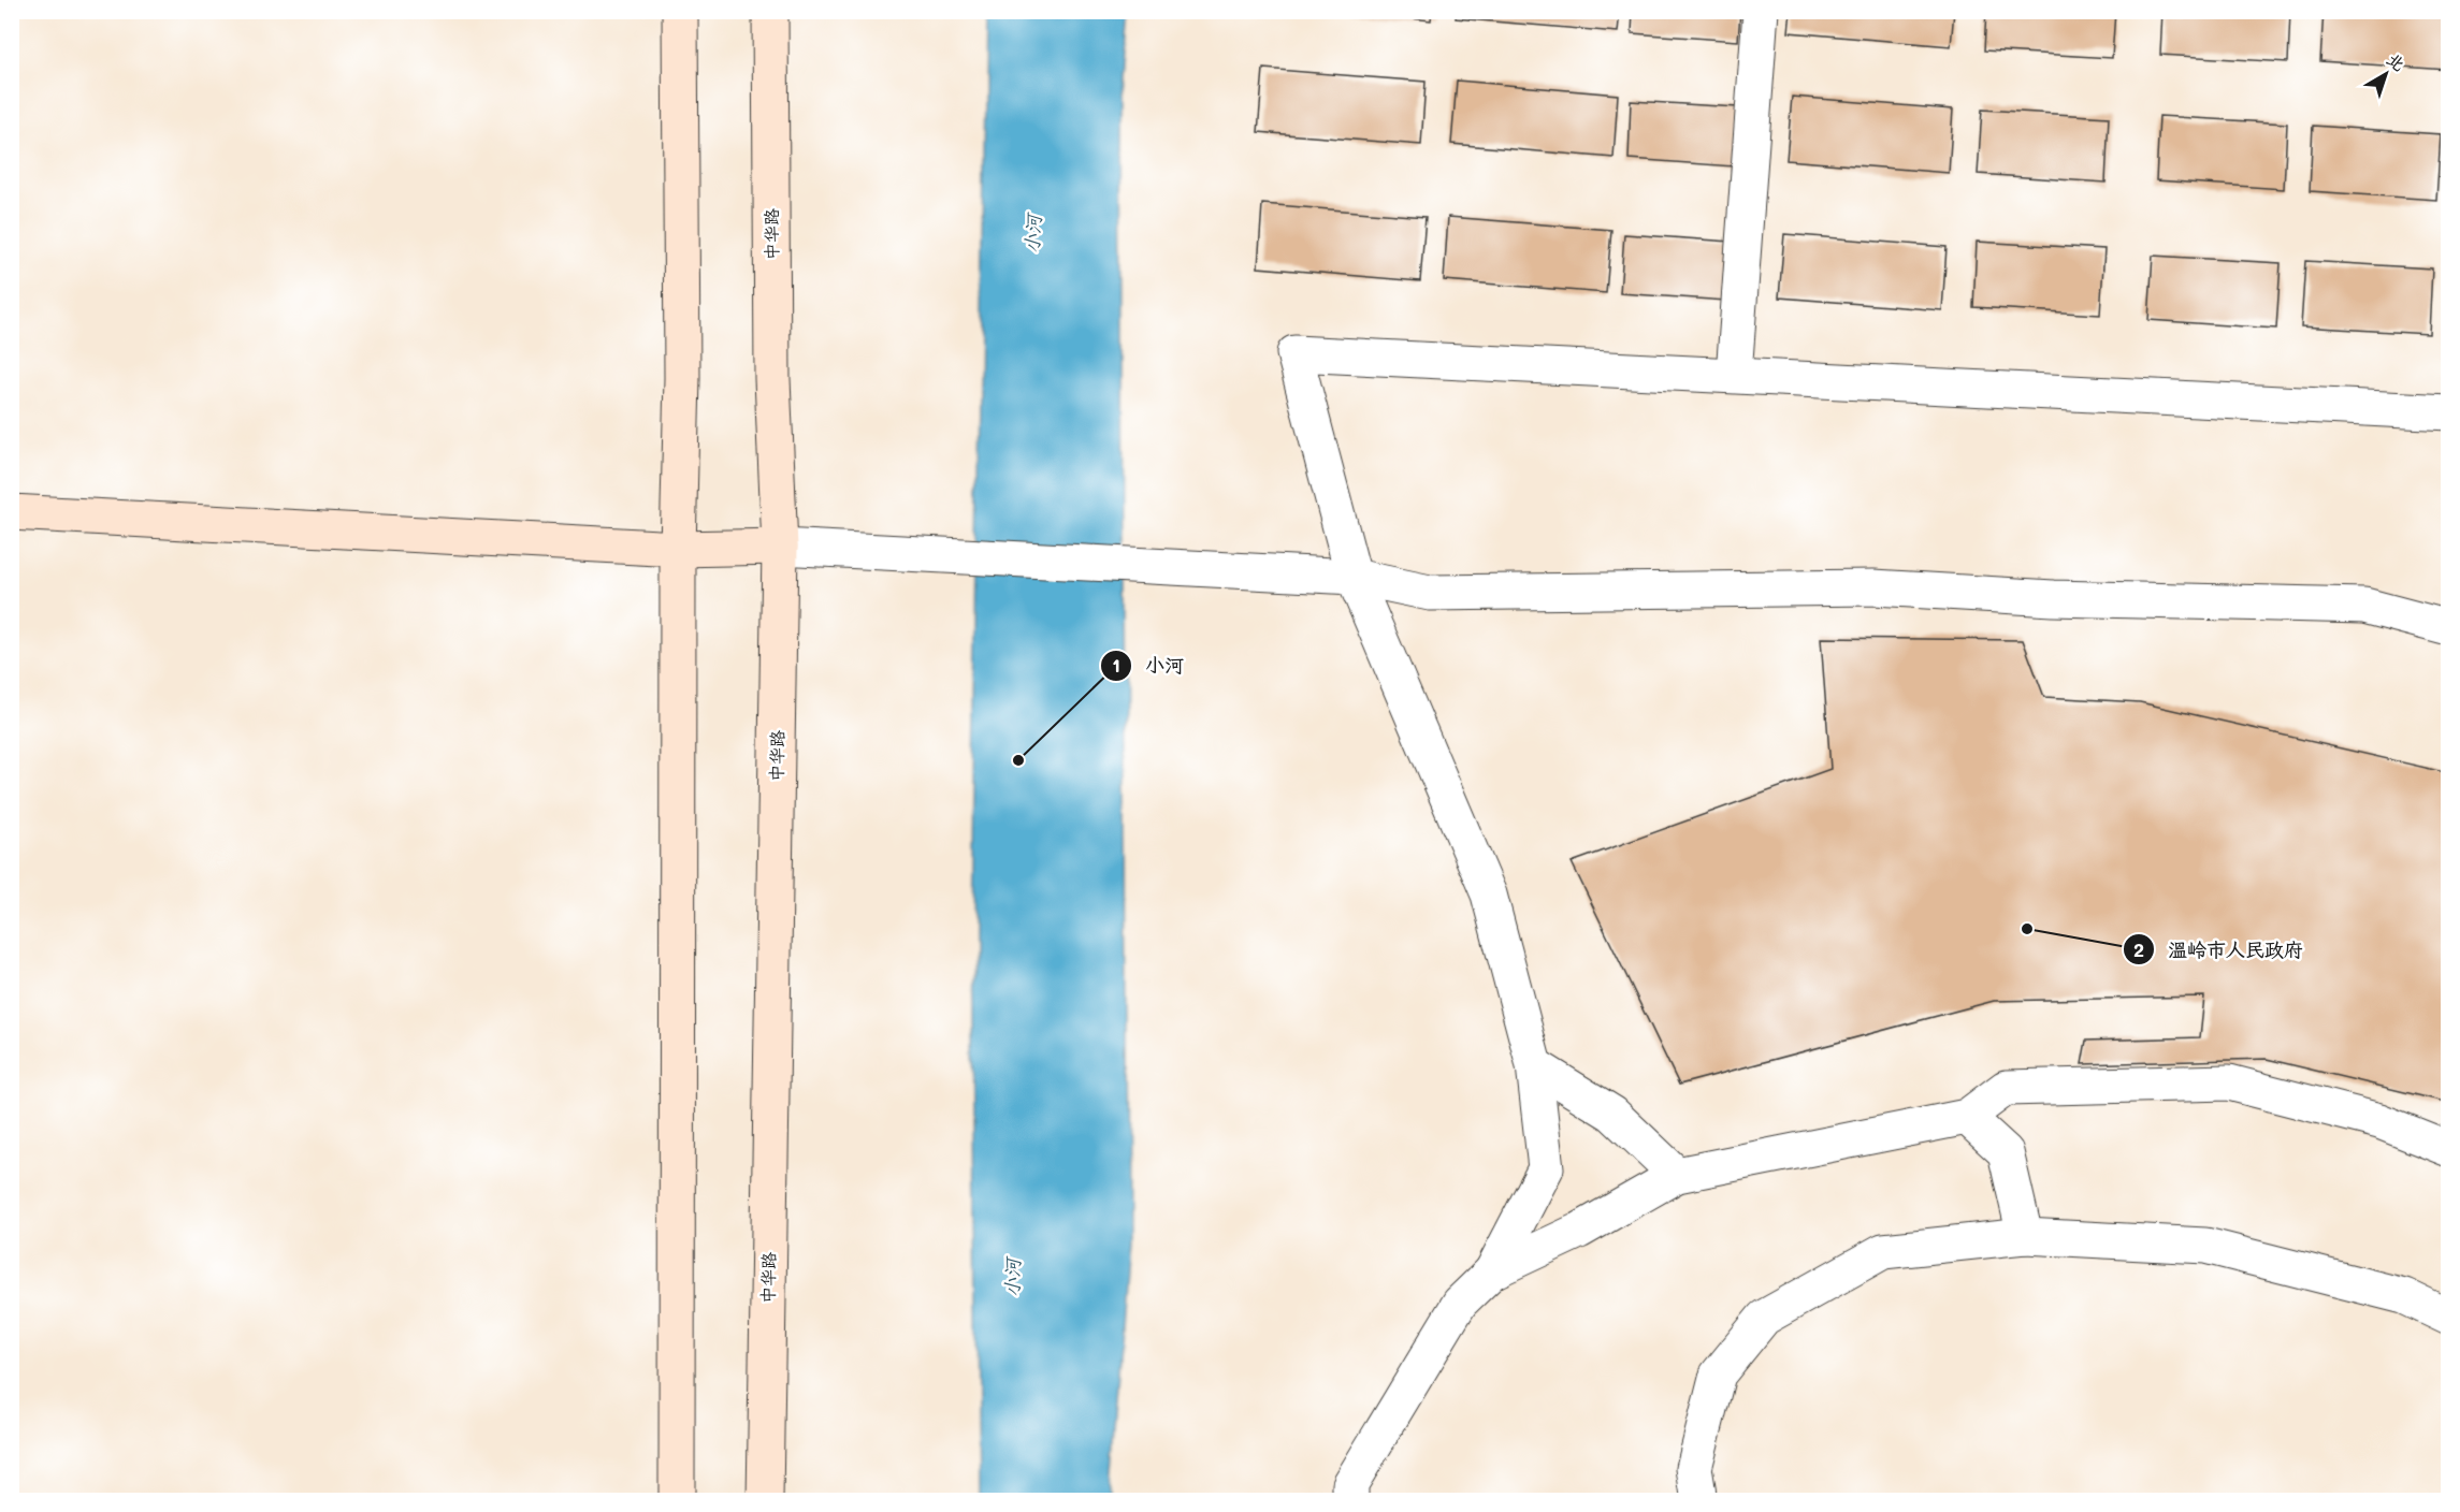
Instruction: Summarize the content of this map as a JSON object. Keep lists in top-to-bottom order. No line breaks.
{"streets":{"main road":["中华路"]},"water":["小河"],"places":["小河","温岭市人民政府"],"north":"top right"}
